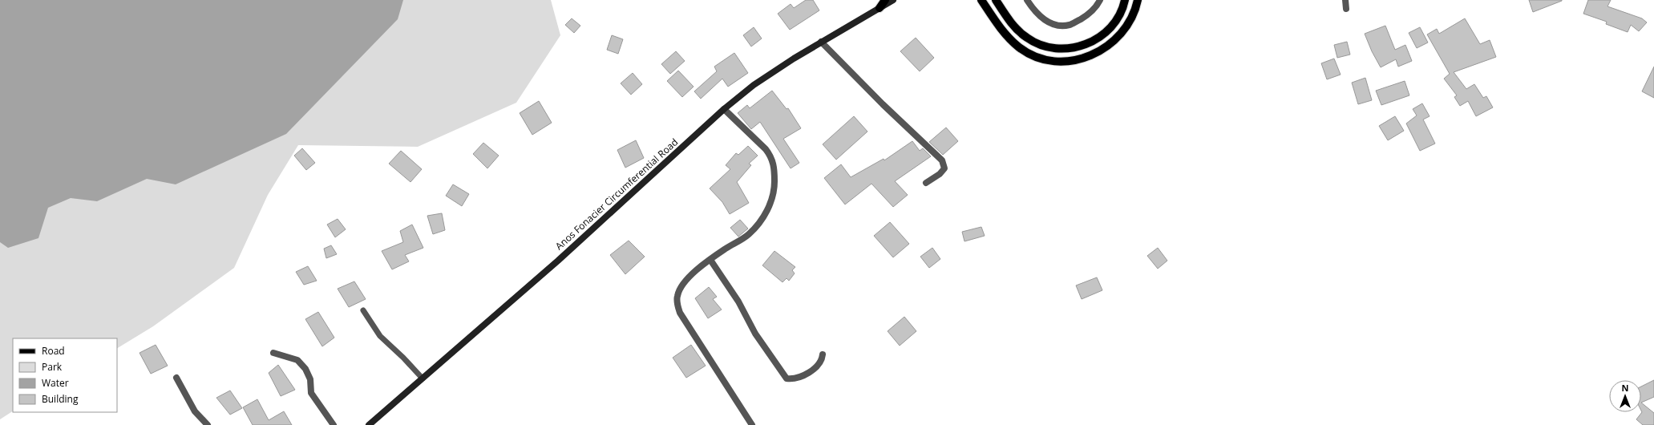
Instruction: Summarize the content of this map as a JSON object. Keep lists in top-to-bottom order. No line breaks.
{"streets":{"main road":["Anos Fonacier Circumferential Road"]},"legend":["Road","Park","Water","Building"],"north":"top"}
